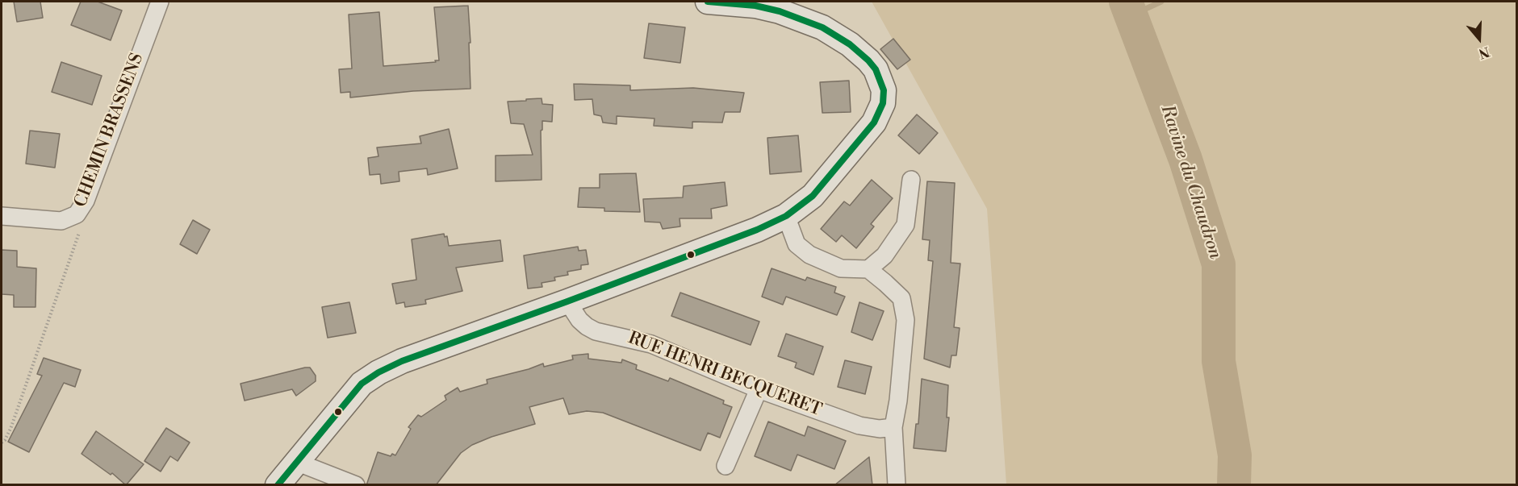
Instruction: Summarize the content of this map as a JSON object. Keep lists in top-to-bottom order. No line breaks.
{"streets":{"street":["CHEMIN BRASSENS","RUE HENRI BECQUERET"]},"water":["Ravine du Chaudron"],"north":"bottom"}
